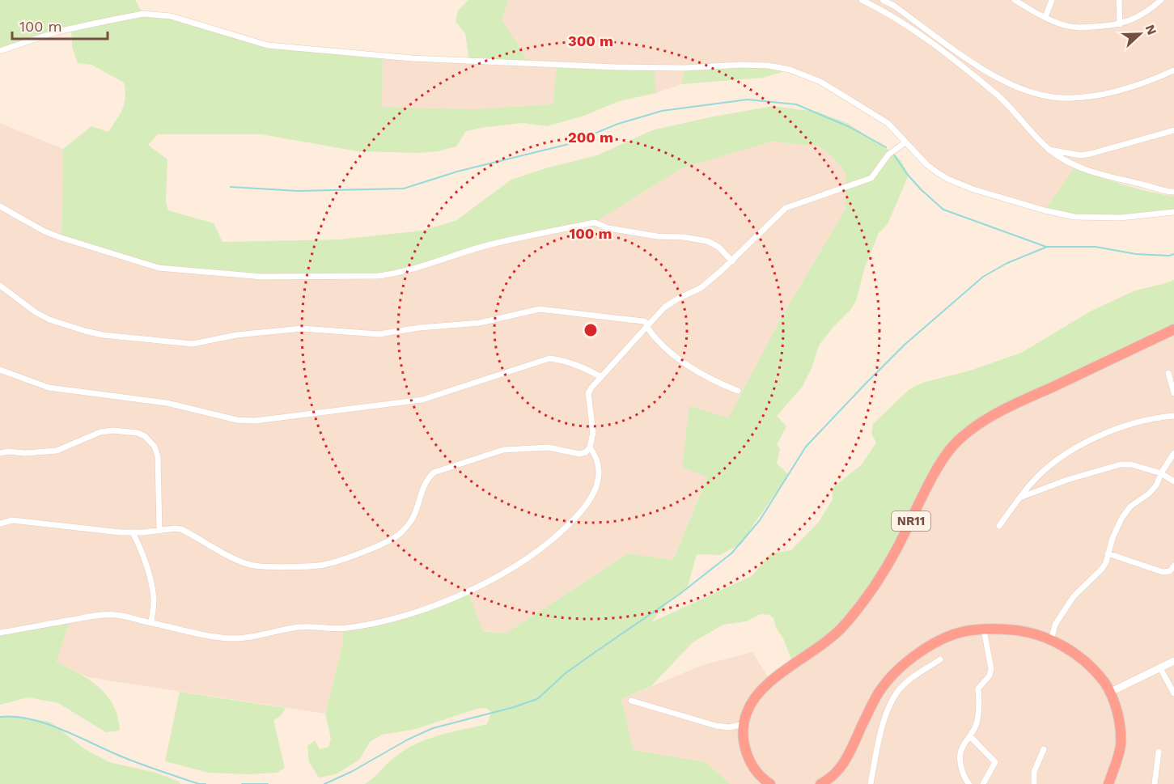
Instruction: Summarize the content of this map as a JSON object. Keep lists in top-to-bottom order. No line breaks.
{"streets":{"highway":["NR11"]},"scale_bar":"100 m","north":"right","rings":["300 m","200 m","100 m"]}
